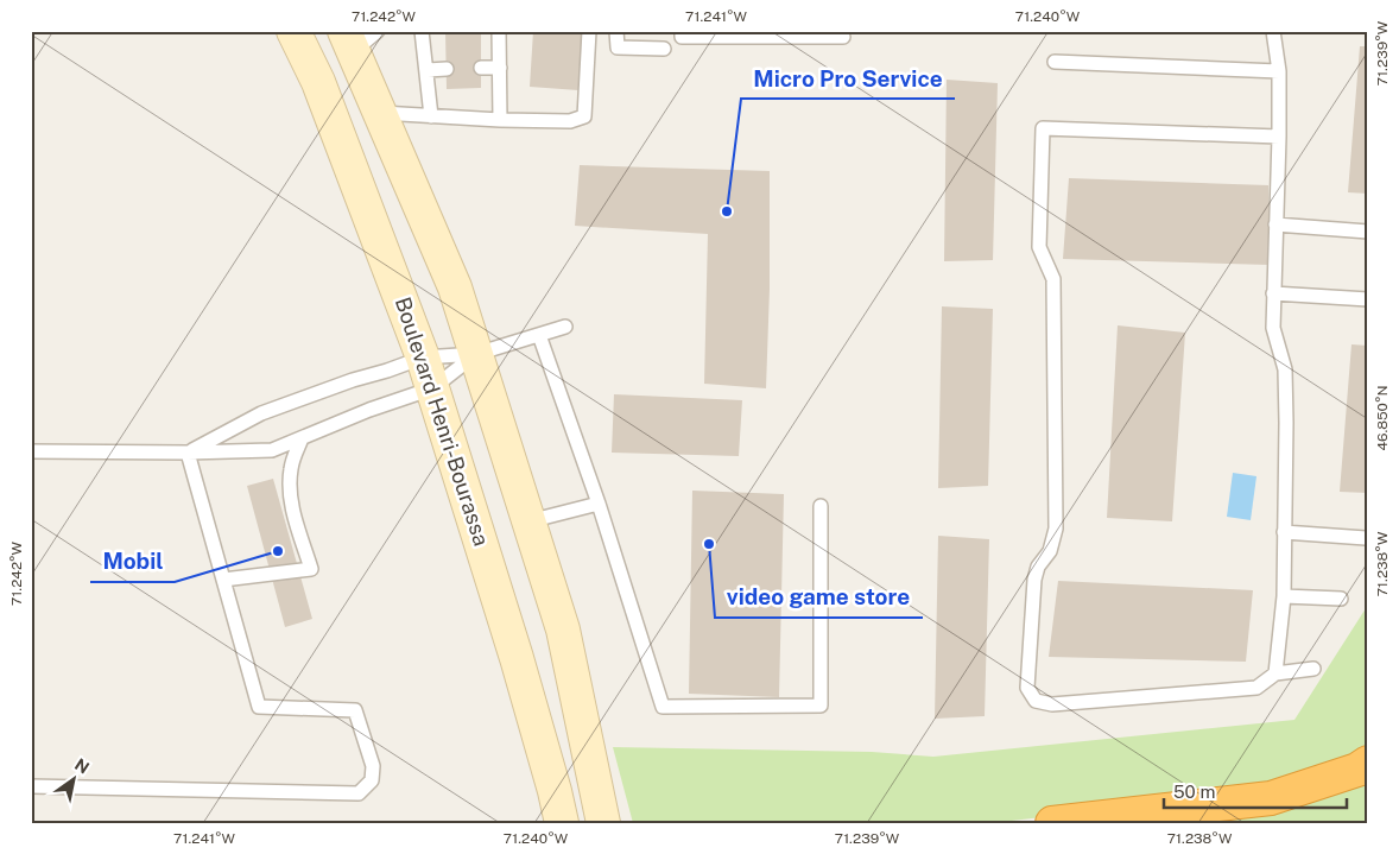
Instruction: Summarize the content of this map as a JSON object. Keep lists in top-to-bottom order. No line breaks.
{"streets":{"main road":["Boulevard Henri-Bourassa"]},"places":["Micro Pro Service","video game store","Mobil"],"scale_bar":"50 m","north":"top right","coordinates":["71.242°W","71.241°W","71.240°W","71.239°W","46.850°N","71.238°W"]}
